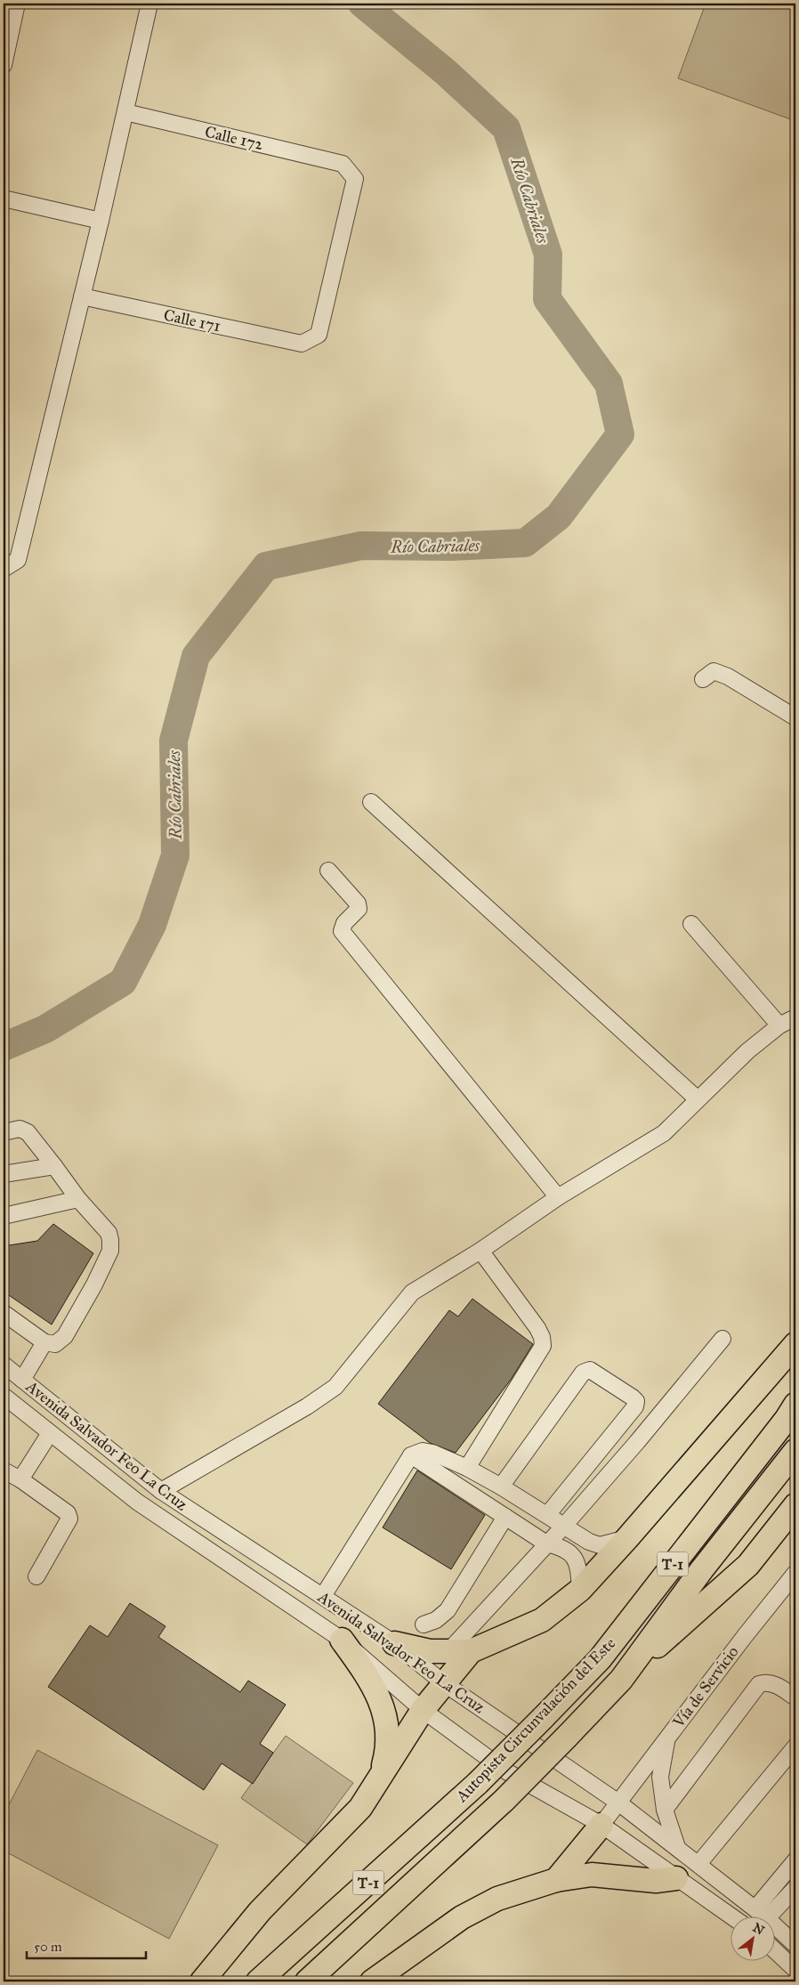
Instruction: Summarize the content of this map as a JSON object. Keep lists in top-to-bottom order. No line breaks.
{"streets":{"highway":["T-1","Autopista Circunvalación del Este"],"street":["Calle 172","Calle 171","Avenida Salvador Feo La Cruz","Vía de Servicio"]},"crossings":[["Calle 172","Calle 171"],["Avenida Salvador Feo La Cruz","Vía de Servicio"]],"water":["Río Cabriales"],"scale_bar":"50 m","north":"top right"}
